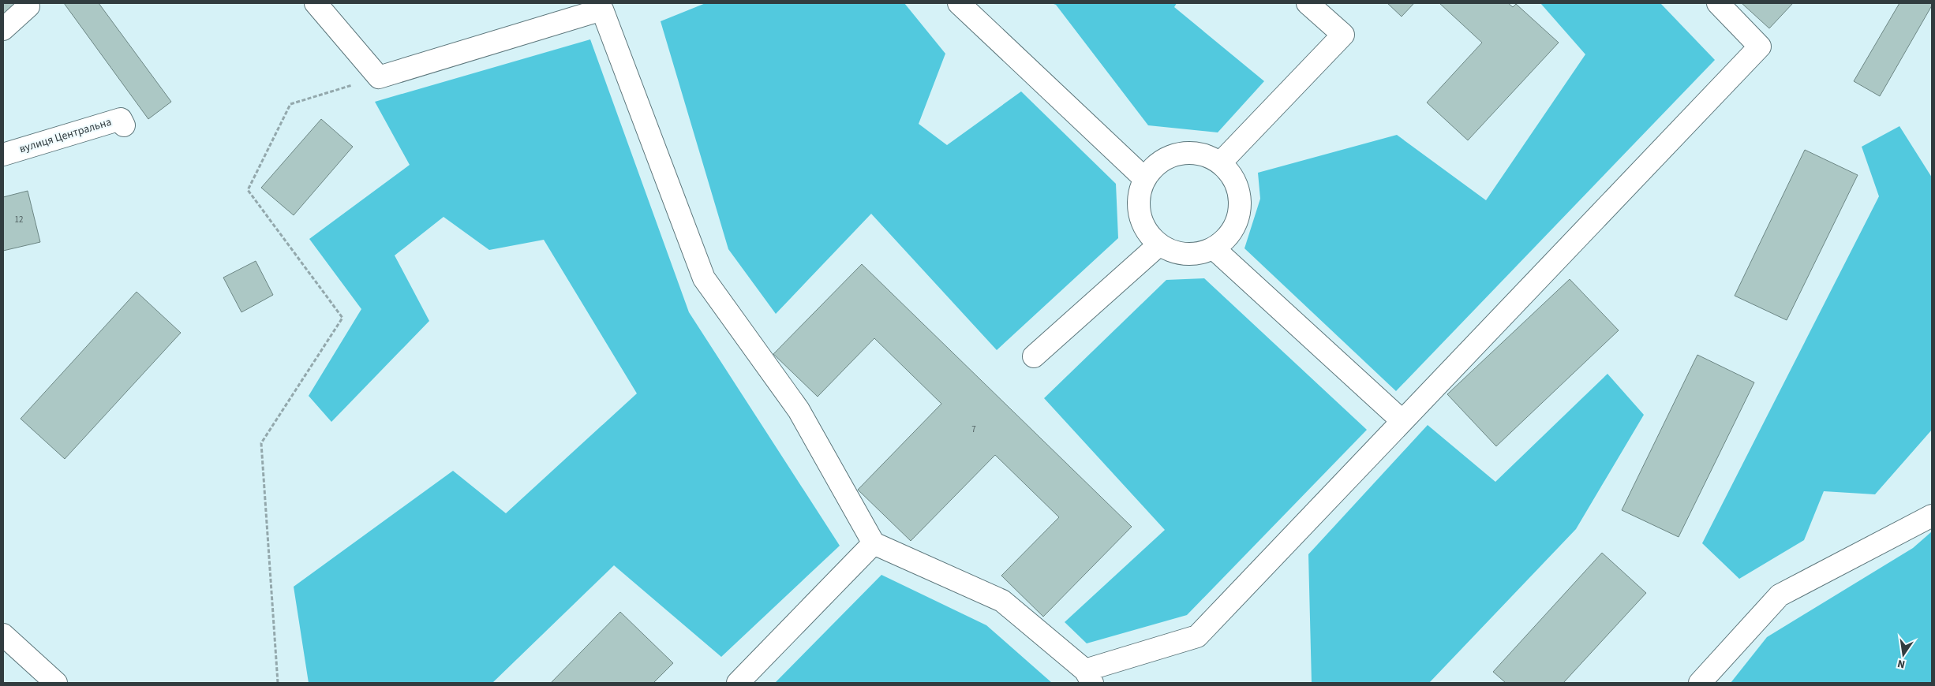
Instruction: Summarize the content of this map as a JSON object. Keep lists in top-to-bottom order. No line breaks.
{"streets":{"street":["вулиця Центральна"]},"house_numbers":["12","7"],"north":"bottom"}
